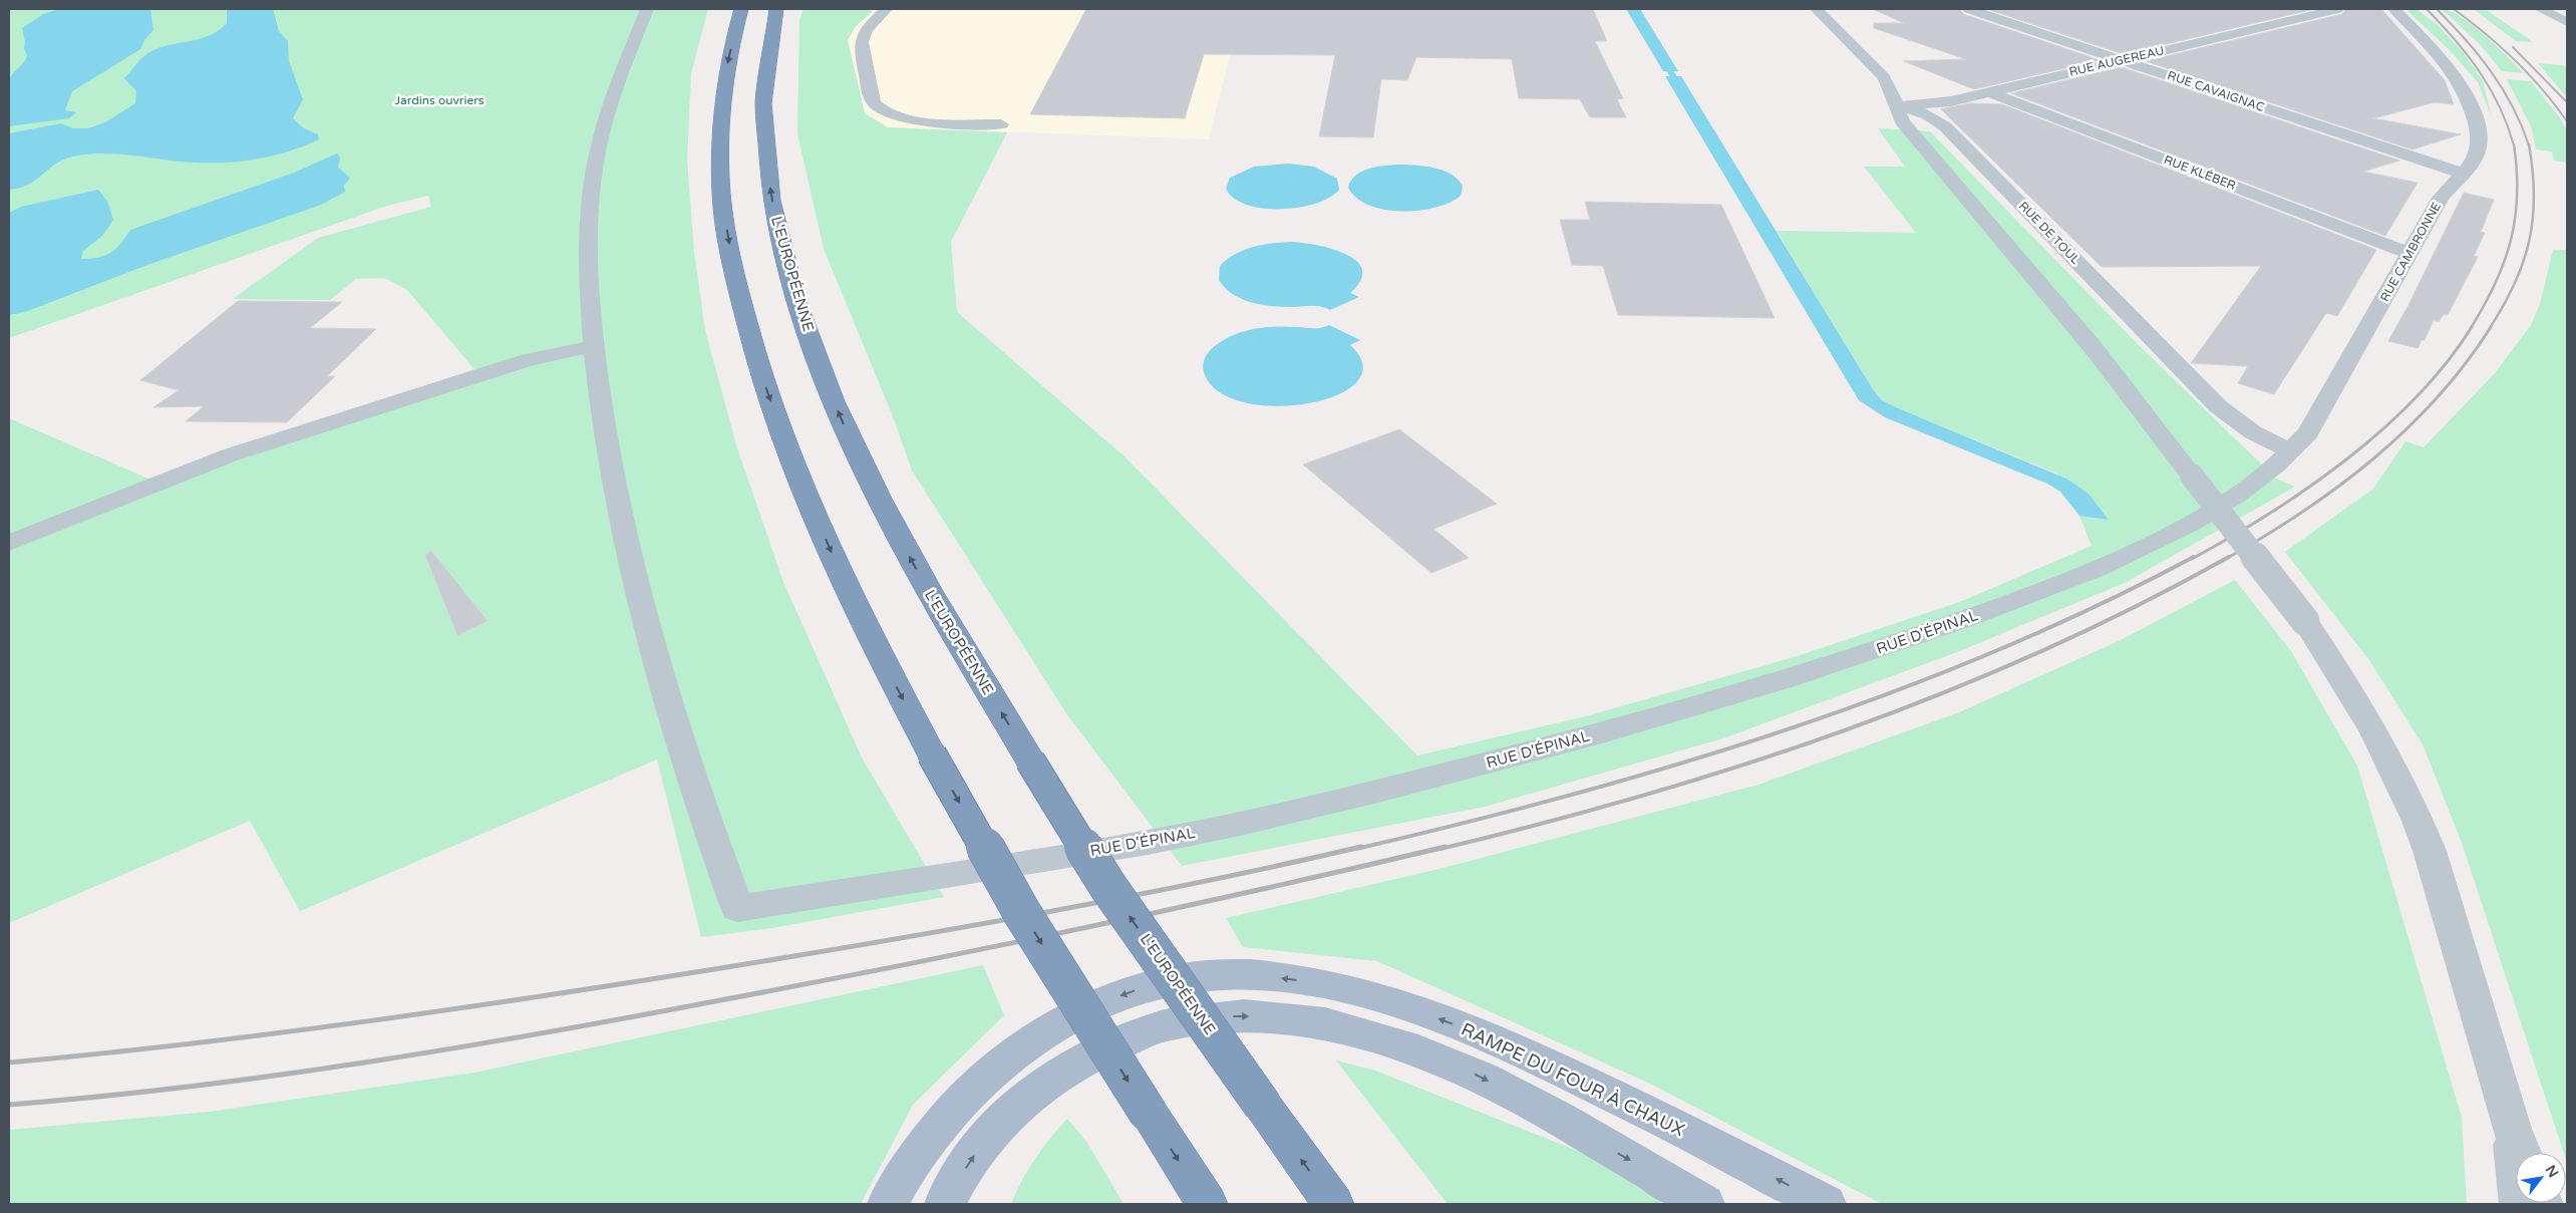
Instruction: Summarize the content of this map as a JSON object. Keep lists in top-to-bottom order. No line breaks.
{"streets":{"highway":["L'EUROPÉENNE"],"main road":["RAMPE DU FOUR À CHAUX"],"street":["RUE AUGEREAU","RUE CAVAIGNAC","RUE KLÉBER","RUE DE TOUL","RUE CAMBRONNE","RUE D'ÉPINAL"]},"crossings":[["RUE AUGEREAU","RUE CAVAIGNAC"],["RUE AUGEREAU","RUE KLÉBER"],["RUE AUGEREAU","RUE DE TOUL"],["RUE CAVAIGNAC","RUE CAMBRONNE"],["RUE KLÉBER","RUE CAMBRONNE"],["RUE DE TOUL","RUE CAMBRONNE"],["RUE DE TOUL","RUE D'ÉPINAL"],["RUE CAMBRONNE","RUE D'ÉPINAL"]],"one_way":["RAMPE DU FOUR À CHAUX"],"parks":["Jardins ouvriers"],"north":"top right"}
